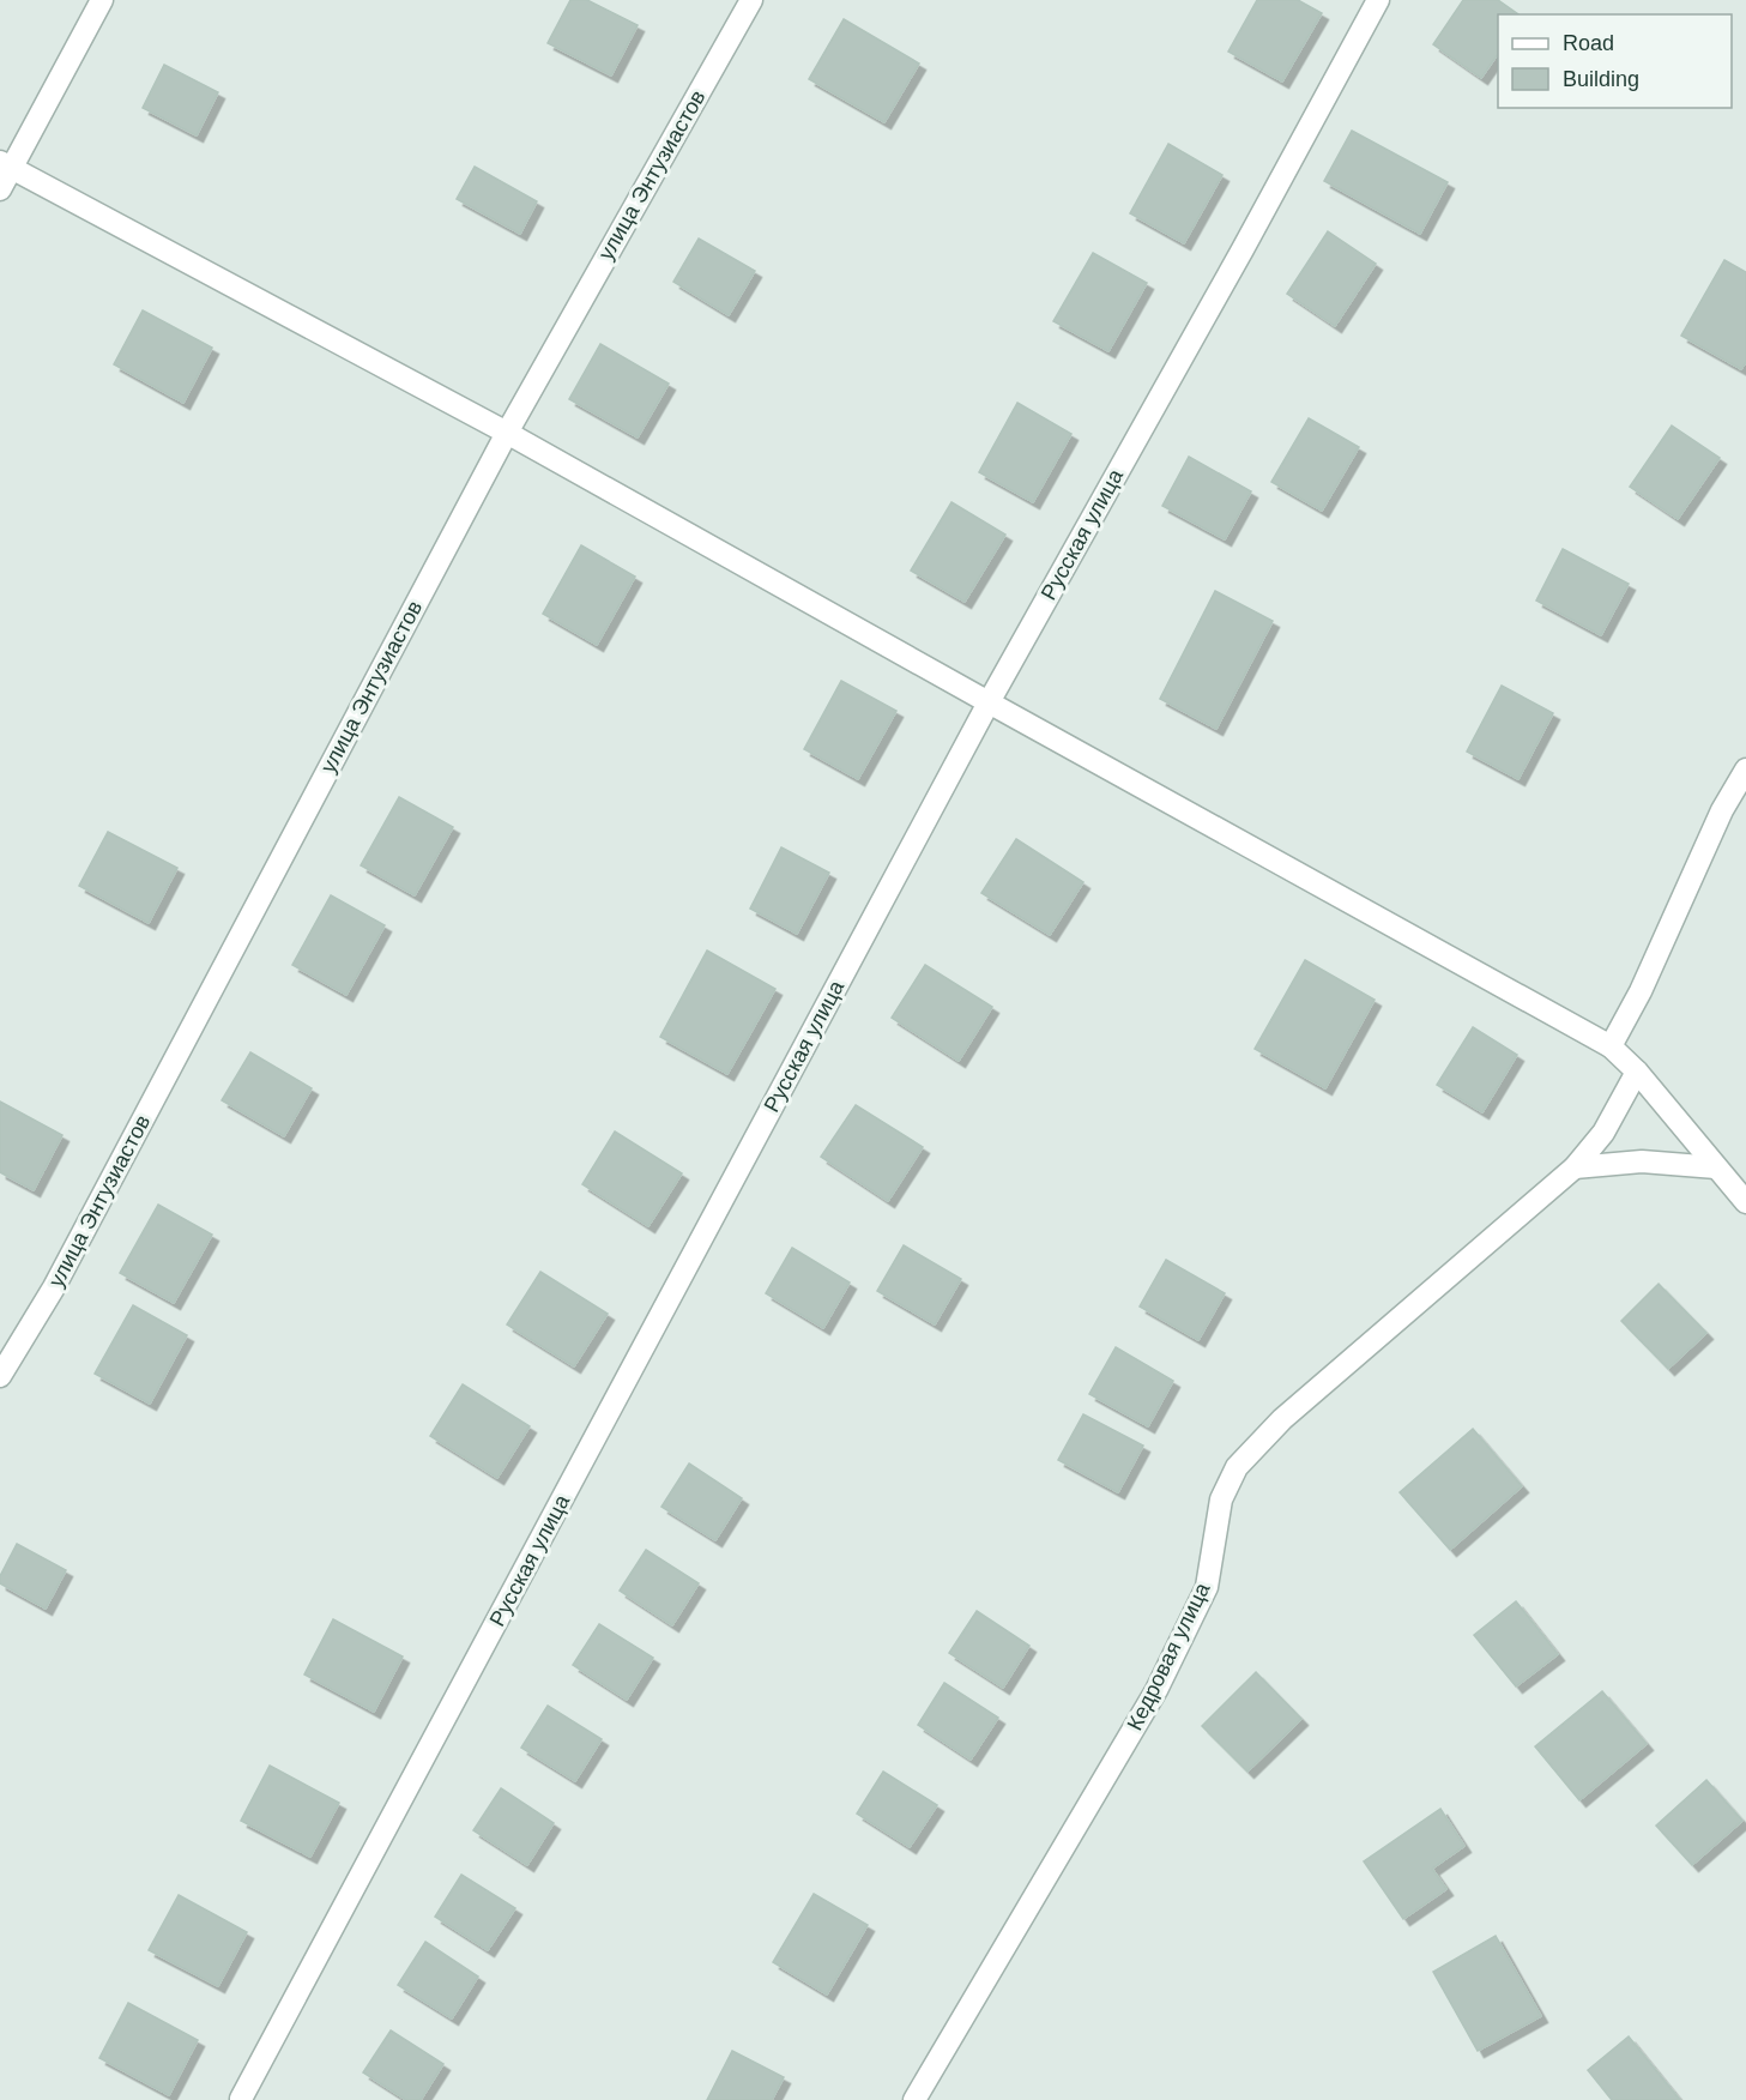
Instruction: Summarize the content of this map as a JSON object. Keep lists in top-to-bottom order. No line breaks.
{"streets":{"street":["улица Энтузиастов","Русская улица","Кедровая улица"]},"legend":["Road","Building"]}
